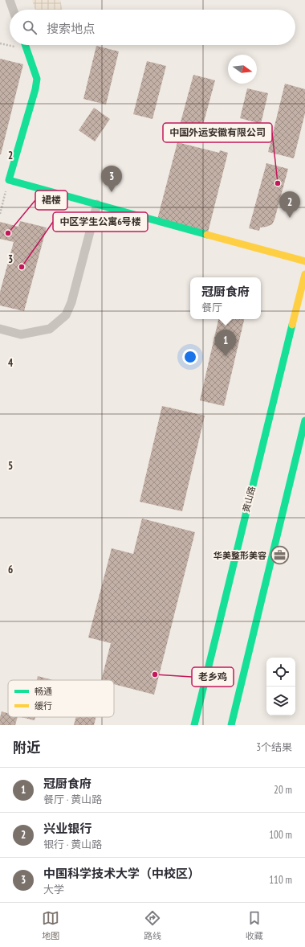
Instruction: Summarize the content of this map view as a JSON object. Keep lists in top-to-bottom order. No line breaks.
{"streets":{"main road":["黄山路"]},"places":{"other":["中国外运安徽有限公司","裙楼","中区学生公寓6号楼","老乡鸡"],"office":["华美整形美容"]},"legend":["畅通","缓行"],"north":"right","page":{"search":"搜索地点","pins":["3","2","1"],"popup":["冠厨食府","餐厅"],"heading":["附近","3个结果"],"list":[{"mark":"1","name":"冠厨食府","note":"餐厅 · 黄山路","value":"20 m"},{"mark":"2","name":"兴业银行","note":"银行 · 黄山路","value":"100 m"},{"mark":"3","name":"中国科学技术大学（中校区）","note":"大学","value":"110 m"}],"nav":["地图","路线","收藏"]},"grid":{"rows":["2","3","4","5","6"]}}
